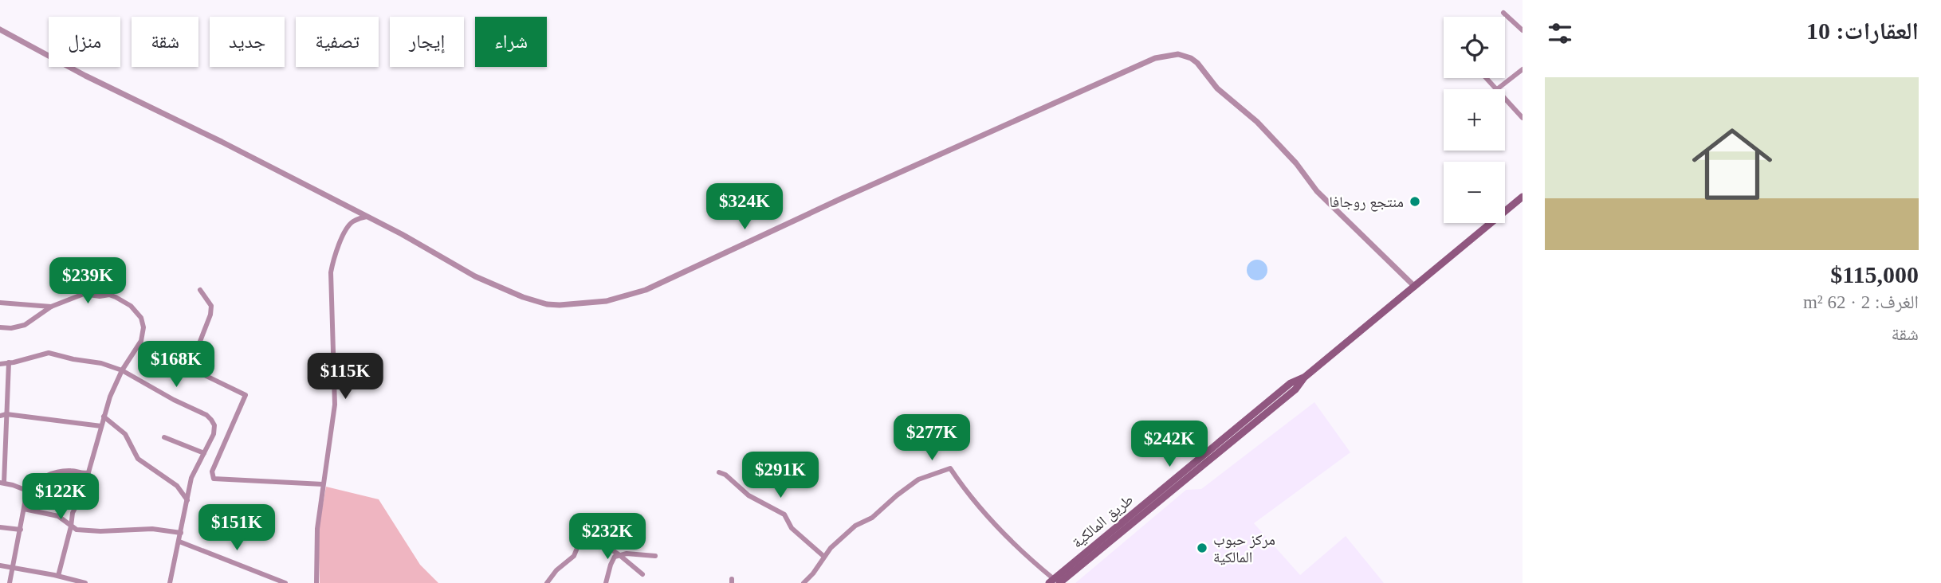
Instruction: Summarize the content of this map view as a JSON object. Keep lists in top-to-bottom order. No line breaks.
{"streets":{"main road":["طريق المالكية"]},"places":["منتجع روجافا","مركز حبوب المالكية"],"page":{"heading":"العقارات: 10","map_buttons":["+","−"],"chip":["شراء","إيجار","تصفية","جديد","شقة","منزل"],"list":[{"name":"$115,000","note":"الغرف: 2 · 62 m² · شقة"}],"price":["$324K","$239K","$168K","$115K","$277K","$242K","$291K","$122K","$151K","$232K"]}}
